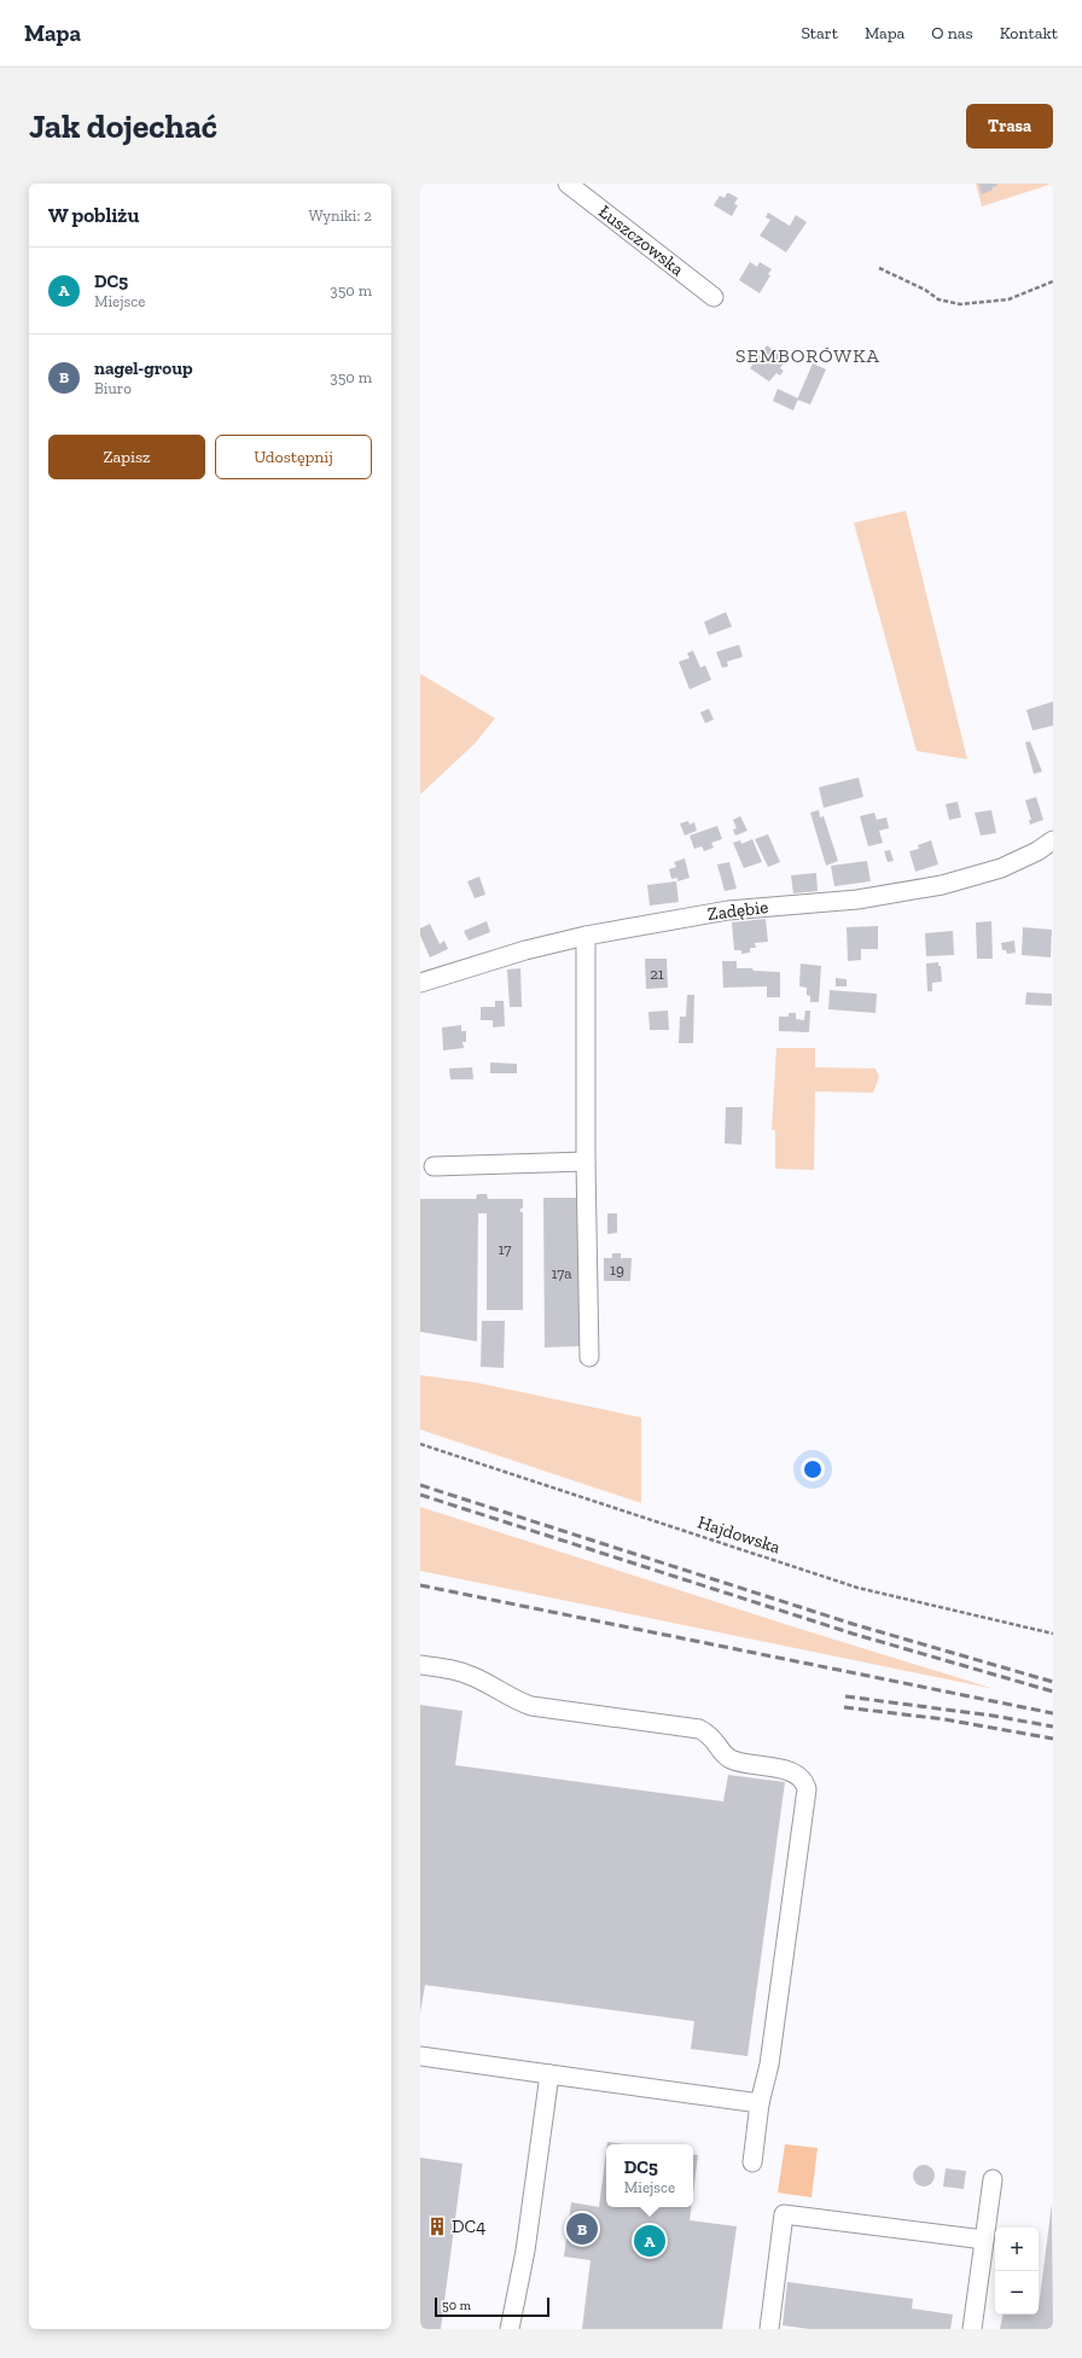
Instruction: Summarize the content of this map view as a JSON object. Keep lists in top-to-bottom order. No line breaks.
{"streets":{"street":["Łuszczowska","Zadębie"],"path":["Hajdowska"]},"districts":["SEMBORÓWKA"],"places":{"building":["DC4"]},"house_numbers":["21","17","19","17a"],"scale_bar":"50 m","page":{"header":"Mapa","nav":["Start","Mapa","O nas","Kontakt"],"buttons":["Trasa",["Zapisz","Udostępnij"]],"title":"Jak dojechać","heading":["W pobliżu","Wyniki: 2"],"list":[{"mark":"A","name":"DC5","note":"Miejsce","value":"350 m"},{"mark":"B","name":"nagel-group","note":"Biuro","value":"350 m"}],"popup":["DC5","Miejsce"],"pins":["B","A"],"map_buttons":["+","−"],"scale":"50 m"}}
